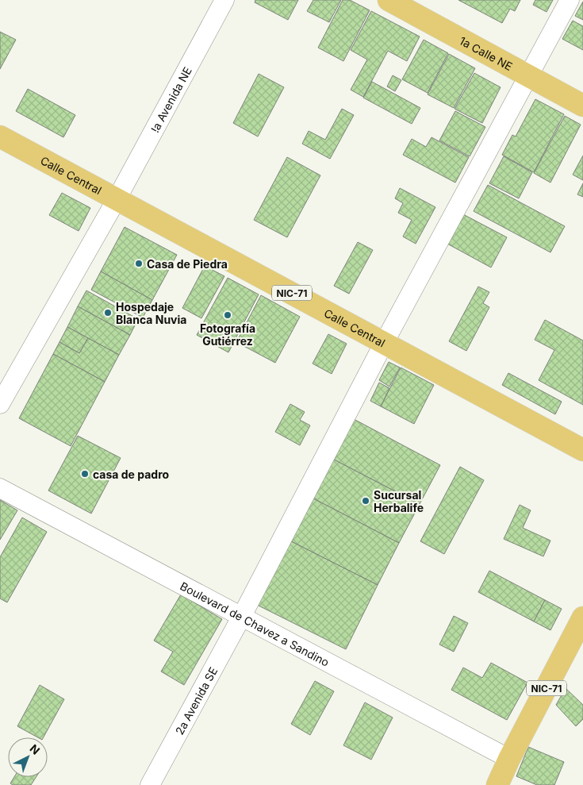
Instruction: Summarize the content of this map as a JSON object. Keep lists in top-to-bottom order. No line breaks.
{"streets":{"highway":["1a Calle NE","Calle Central","NIC-71"],"street":["!a Avenida NE","Boulevard de Chavez a Sandino","2a Avenida SE"]},"crossings":[["1a Calle NE","2a Avenida SE"],["!a Avenida NE","Calle Central"],["Calle Central","2a Avenida SE"],["NIC-71","Boulevard de Chavez a Sandino"],["Boulevard de Chavez a Sandino","2a Avenida SE"]],"places":["Casa de Piedra","Hospedaje Blanca Nuvia","Fotografía Gutiérrez","casa de padro","Sucursal Herbalife"],"north":"top right"}
